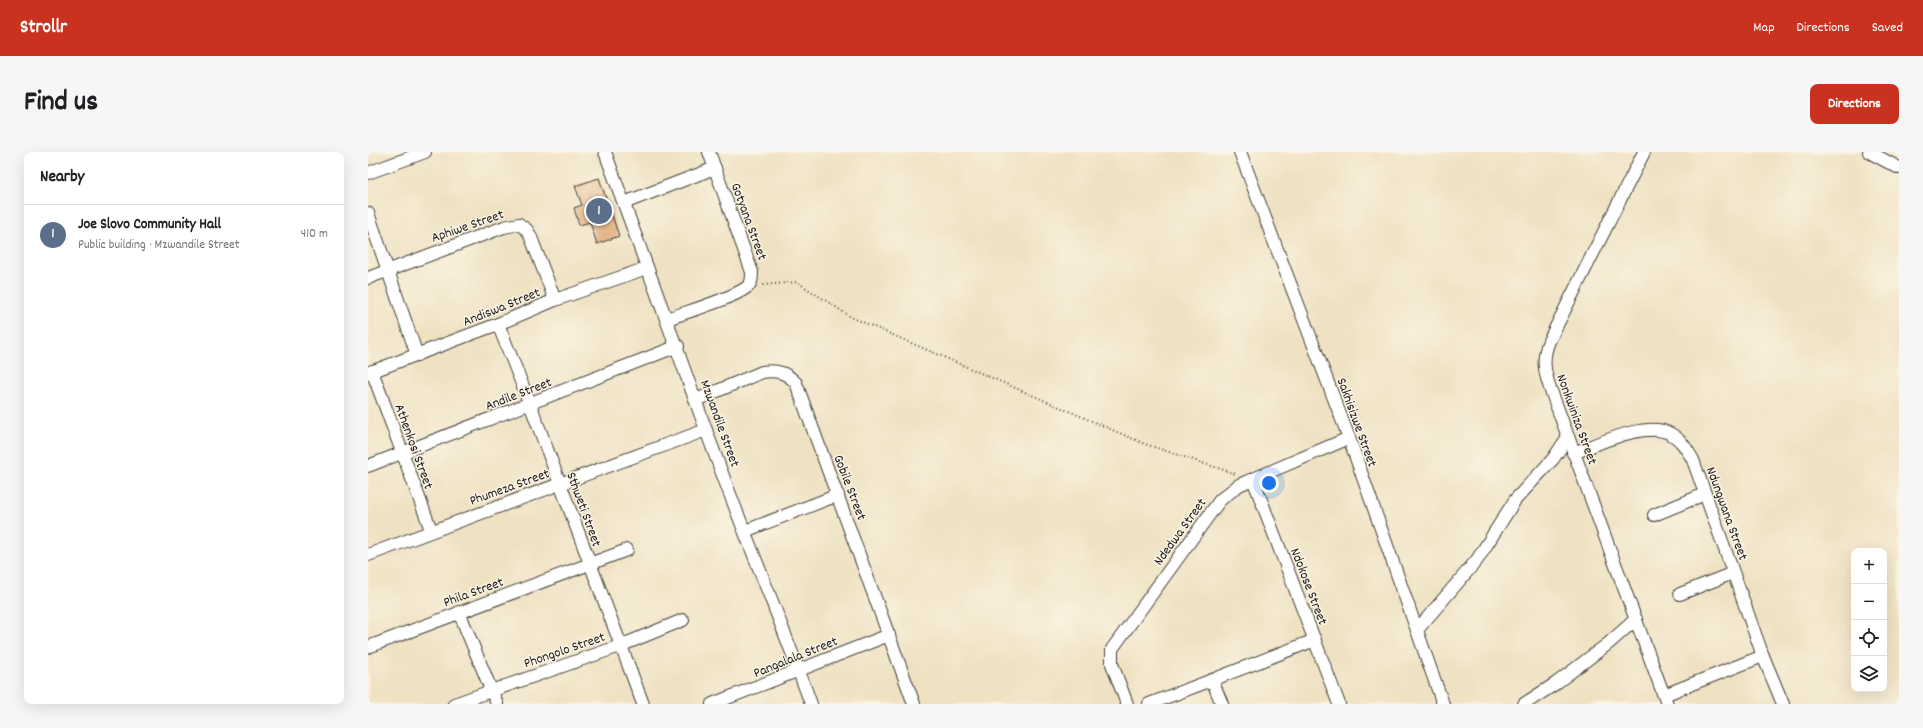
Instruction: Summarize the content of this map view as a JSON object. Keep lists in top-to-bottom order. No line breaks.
{"streets":{"street":["Gotyana Street","Aphiwe Street","Andiswa Street","Andile Street","Nonkwiniza Street","Sakhisizwe Street","Mzwandile Street","Athenkosi Street","Phumeza Street","Gobile Street","Sthweti Street","Ndungwana Street","Ndedwa Street","Ndokose Street","Phila Street","Phongolo Street","Pangalala Street"]},"crossings":[["Aphiwe Street","Andiswa Street"],["Andiswa Street","Mzwandile Street"],["Andiswa Street","Athenkosi Street"],["Andiswa Street","Sthweti Street"],["Andile Street","Mzwandile Street"],["Andile Street","Athenkosi Street"],["Andile Street","Sthweti Street"],["Nonkwiniza Street","Ndungwana Street"],["Sakhisizwe Street","Ndedwa Street"],["Mzwandile Street","Phumeza Street"],["Mzwandile Street","Gobile Street"],["Mzwandile Street","Pangalala Street"],["Athenkosi Street","Phumeza Street"],["Phumeza Street","Sthweti Street"],["Gobile Street","Pangalala Street"],["Sthweti Street","Phila Street"],["Sthweti Street","Phongolo Street"],["Ndedwa Street","Ndokose Street"]],"page":{"header":"Strollr","nav":["Map","Directions","Saved"],"title":"Find us","buttons":"Directions","heading":"Nearby","pins":"1","list":[{"mark":"1","name":"Joe Slovo Community Hall","note":"Public building · Mzwandile Street","value":"410 m"}],"map_buttons":["+","−"]}}
